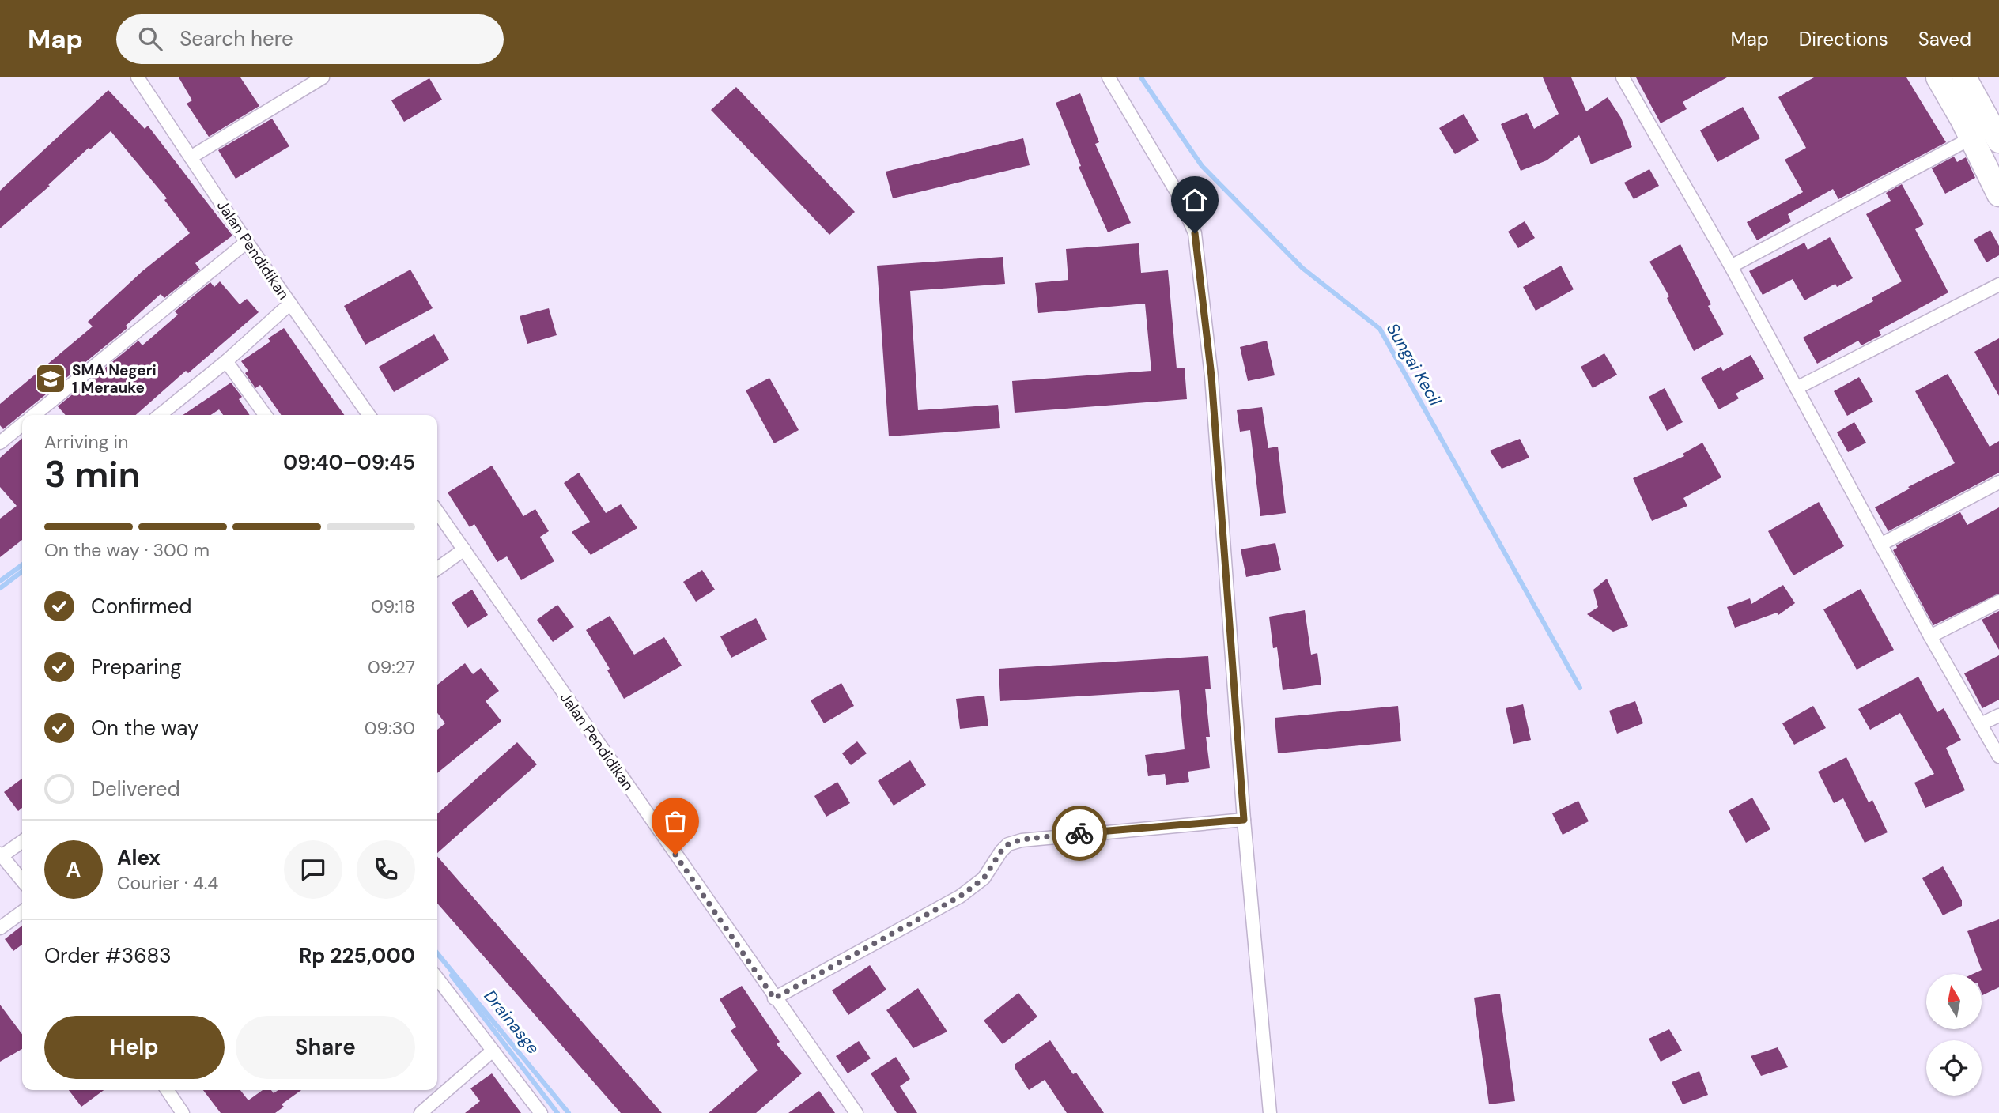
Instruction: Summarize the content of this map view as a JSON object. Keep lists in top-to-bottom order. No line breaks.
{"streets":{"street":["Jalan Pendidikan"]},"water":["Sungai Kecil","Drainasge"],"places":{"school or university":["SMA Negeri 1 Merauke"]},"north":"top","page":{"header":"Map","search":"Search here","nav":["Map","Directions","Saved"],"heading":["3 min","Arriving in","09:40–09:45"],"panel":["Alex","Courier · 4.4","Order #3683","Rp 225,000"],"bar":"On the way · 300 m","list":[["Confirmed","09:18"],["Preparing","09:27"],["On the way","09:30"],"Delivered"],"round":"A","buttons":["Help","Share"]}}
